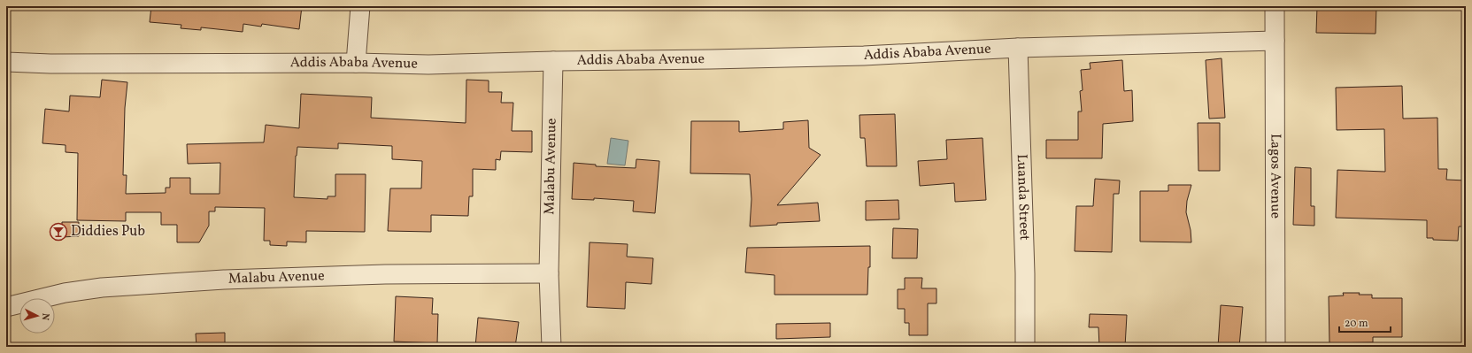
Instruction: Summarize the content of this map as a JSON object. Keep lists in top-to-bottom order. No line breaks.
{"streets":{"street":["Addis Ababa Avenue","Malabu Avenue","Lagos Avenue","Luanda Street"]},"crossings":[["Addis Ababa Avenue","Malabu Avenue"],["Addis Ababa Avenue","Lagos Avenue"],["Addis Ababa Avenue","Luanda Street"]],"places":{"bar":["Diddies Pub"]},"scale_bar":"20 m","north":"right"}
